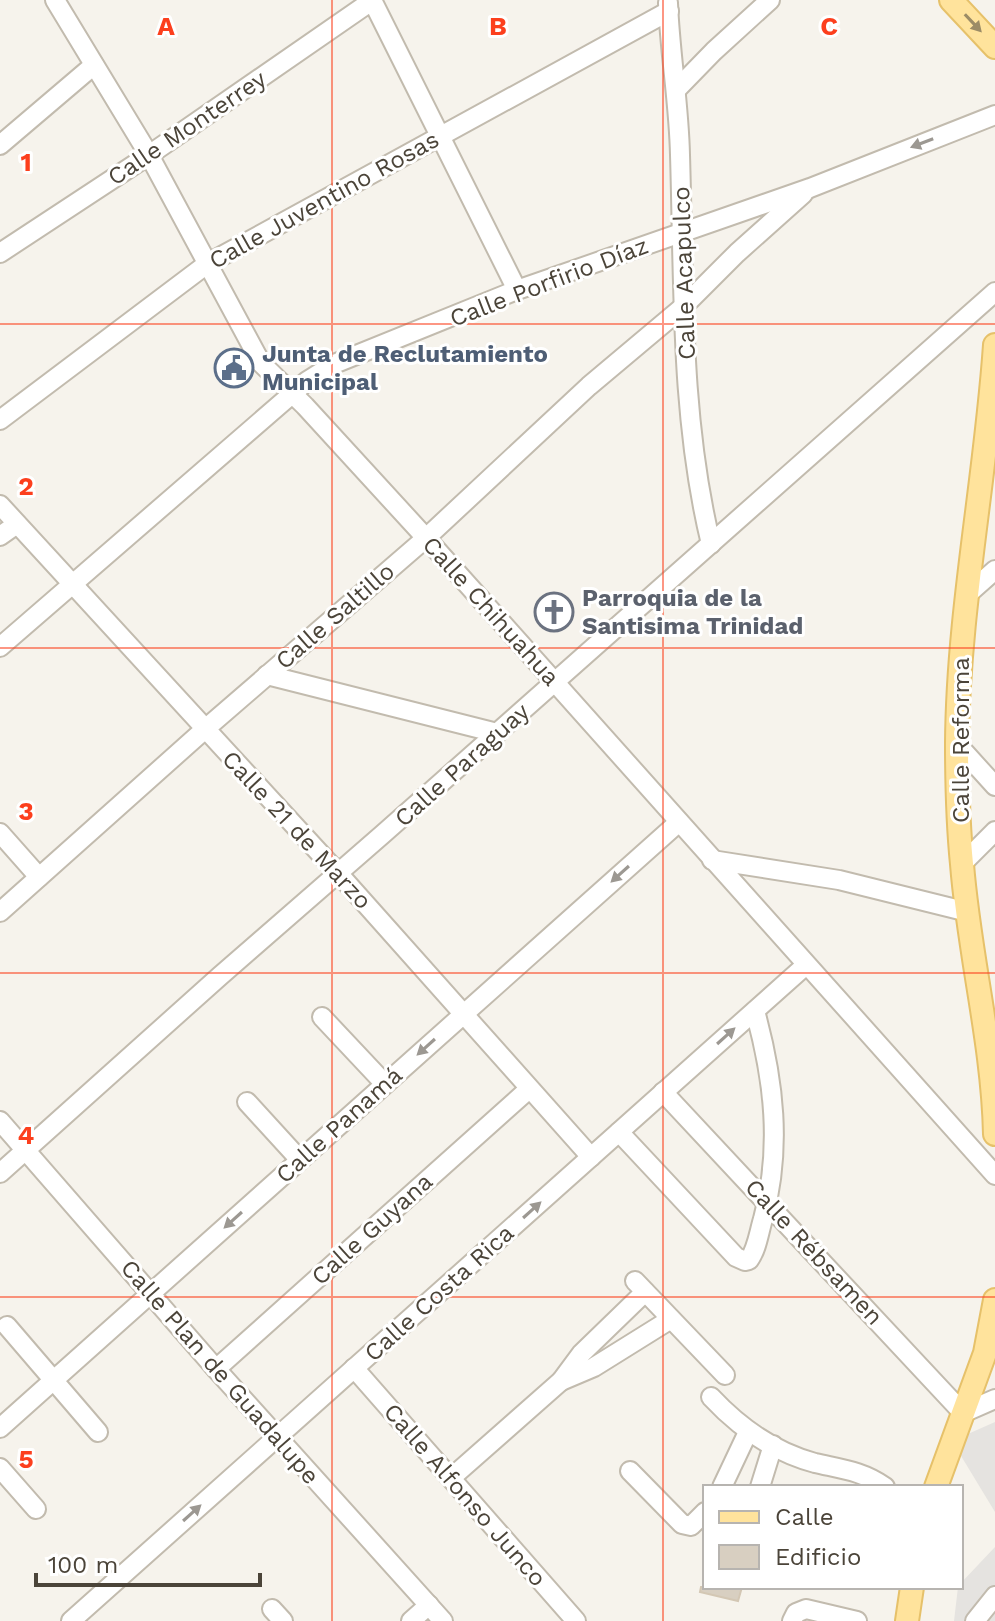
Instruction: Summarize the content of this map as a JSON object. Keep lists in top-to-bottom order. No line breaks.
{"streets":{"main road":["Calle Reforma"],"street":["Calle Monterrey","Calle Juventino Rosas","Calle Acapulco","Calle Porfirio Díaz","Calle Chihuahua","Calle Saltillo","Calle Paraguay","Calle 21 de Marzo","Calle Panamá","Calle Guyana","Calle Rébsamen","Calle Costa Rica","Calle Plan de Guadalupe","Calle Alfonso Junco"]},"crossings":[["Calle Monterrey","Calle Chihuahua"],["Calle Juventino Rosas","Calle Acapulco"],["Calle Juventino Rosas","Calle Chihuahua"],["Calle Acapulco","Calle Porfirio Díaz"],["Calle Acapulco","Calle Saltillo"],["Calle Acapulco","Calle Paraguay"],["Calle Porfirio Díaz","Calle Chihuahua"],["Calle Porfirio Díaz","Calle Saltillo"],["Calle Porfirio Díaz","Calle 21 de Marzo"],["Calle Chihuahua","Calle Saltillo"],["Calle Chihuahua","Calle Paraguay"],["Calle Chihuahua","Calle Panamá"],["Calle Chihuahua","Calle Costa Rica"],["Calle Saltillo","Calle 21 de Marzo"],["Calle Paraguay","Calle 21 de Marzo"],["Calle Paraguay","Calle Plan de Guadalupe"],["Calle 21 de Marzo","Calle Panamá"],["Calle 21 de Marzo","Calle Guyana"],["Calle 21 de Marzo","Calle Costa Rica"],["Calle Panamá","Calle Plan de Guadalupe"],["Calle Guyana","Calle Plan de Guadalupe"],["Calle Rébsamen","Calle Costa Rica"],["Calle Costa Rica","Calle Plan de Guadalupe"],["Calle Costa Rica","Calle Alfonso Junco"]],"one_way":["Calle Panamá","Calle Costa Rica"],"places":{"public building":["Junta de Reclutamiento Municipal"],"church":["Parroquia de la Santisima Trinidad"]},"legend":["Calle","Edificio"],"scale_bar":"100 m","grid":{"columns":["A","B","C"],"rows":["1","2","3","4","5"]}}
